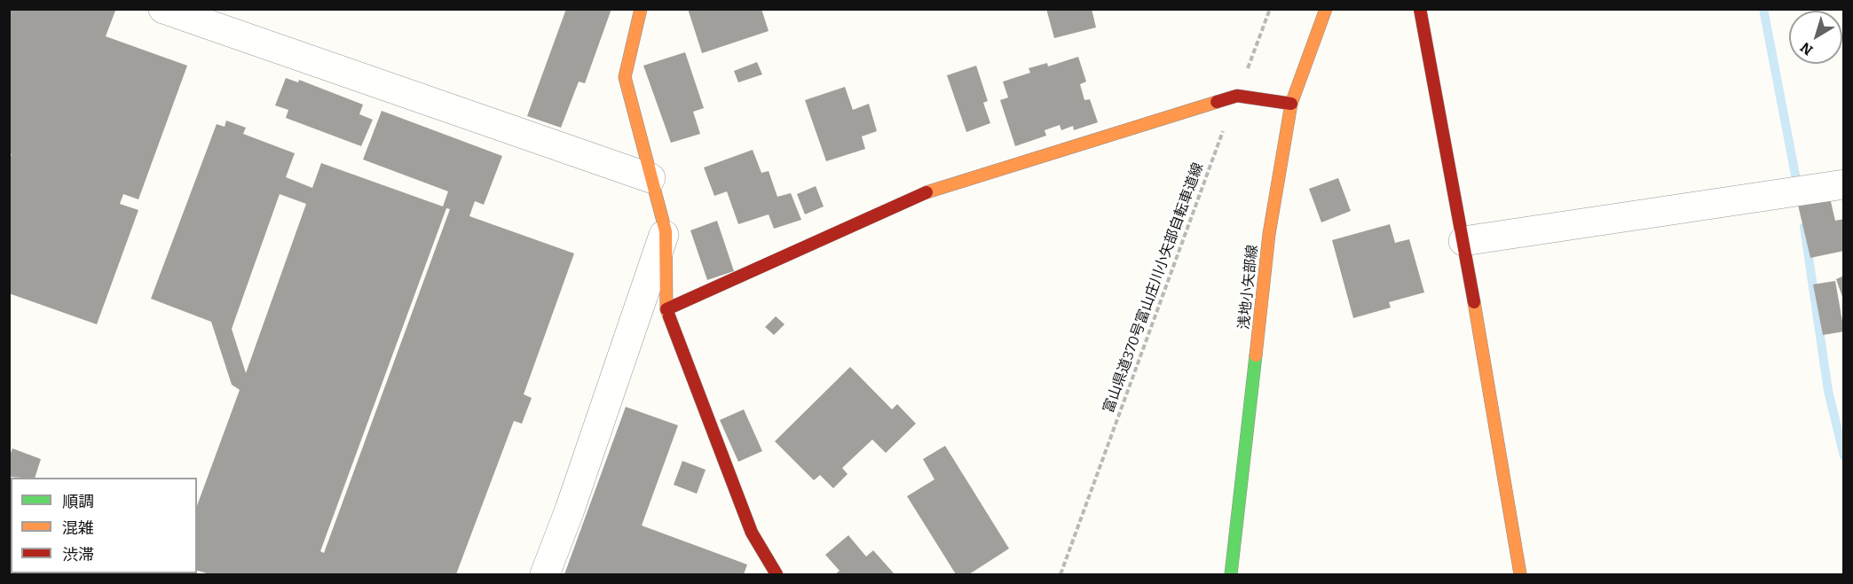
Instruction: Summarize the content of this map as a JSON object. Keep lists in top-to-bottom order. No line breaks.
{"streets":{"street":["浅地小矢部線"],"path":["富山県道370号富山庄川小矢部自転車道線"]},"legend":["順調","混雑","渋滞"],"north":"bottom left"}
